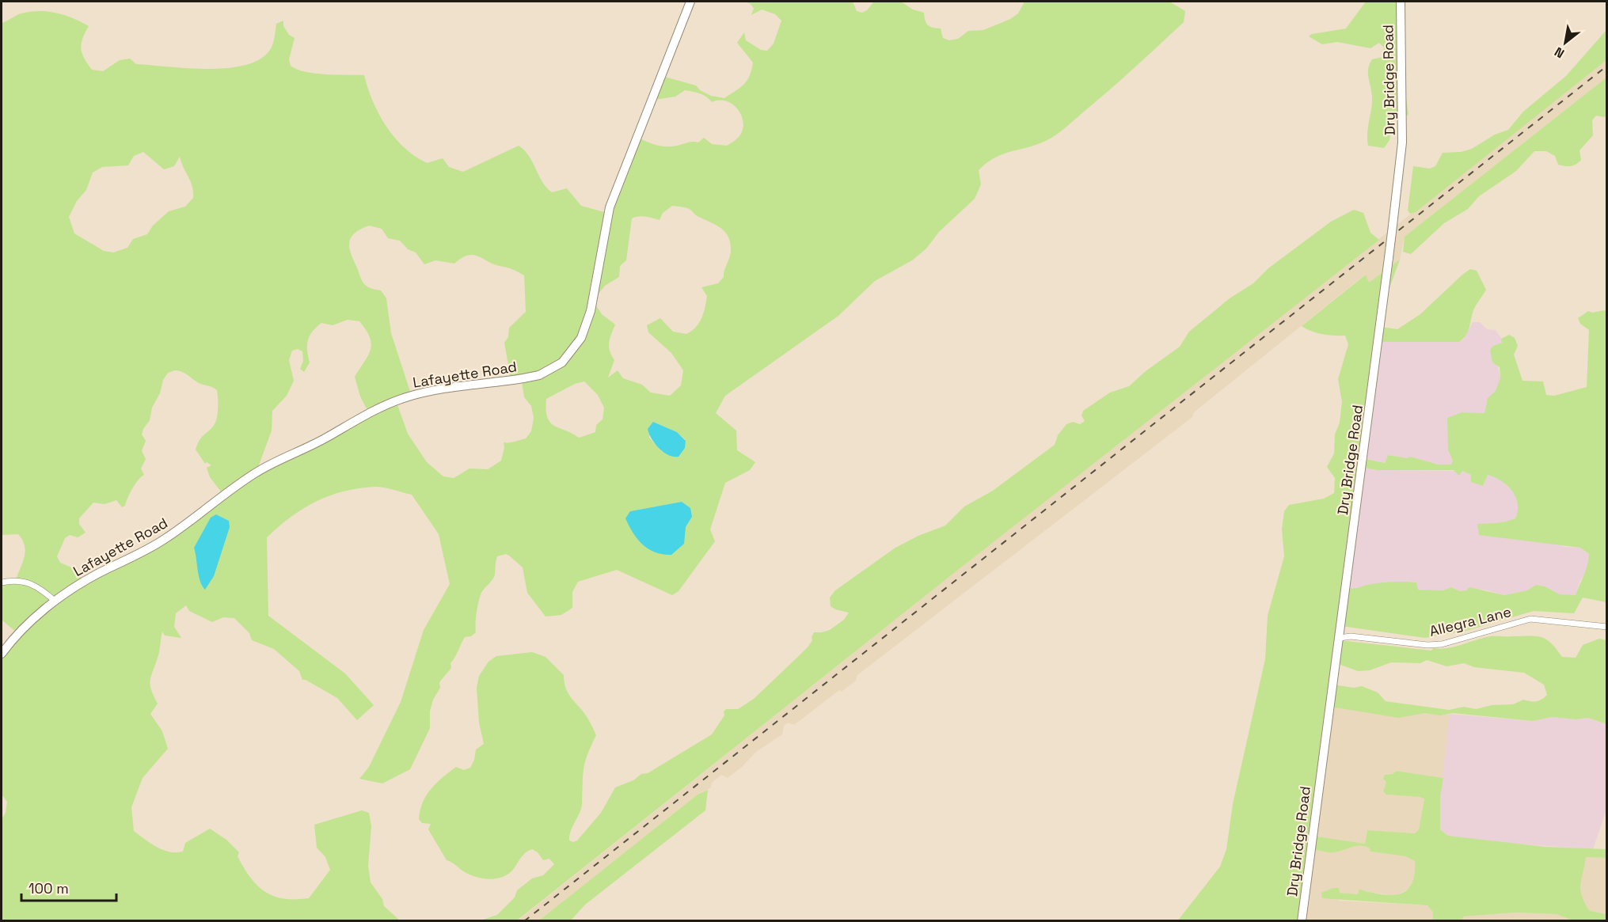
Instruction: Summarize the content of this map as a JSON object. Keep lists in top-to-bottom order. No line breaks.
{"streets":{"street":["Dry Bridge Road","Lafayette Road","Allegra Lane"]},"crossings":[["Dry Bridge Road","Allegra Lane"]],"scale_bar":"100 m","north":"bottom left"}
